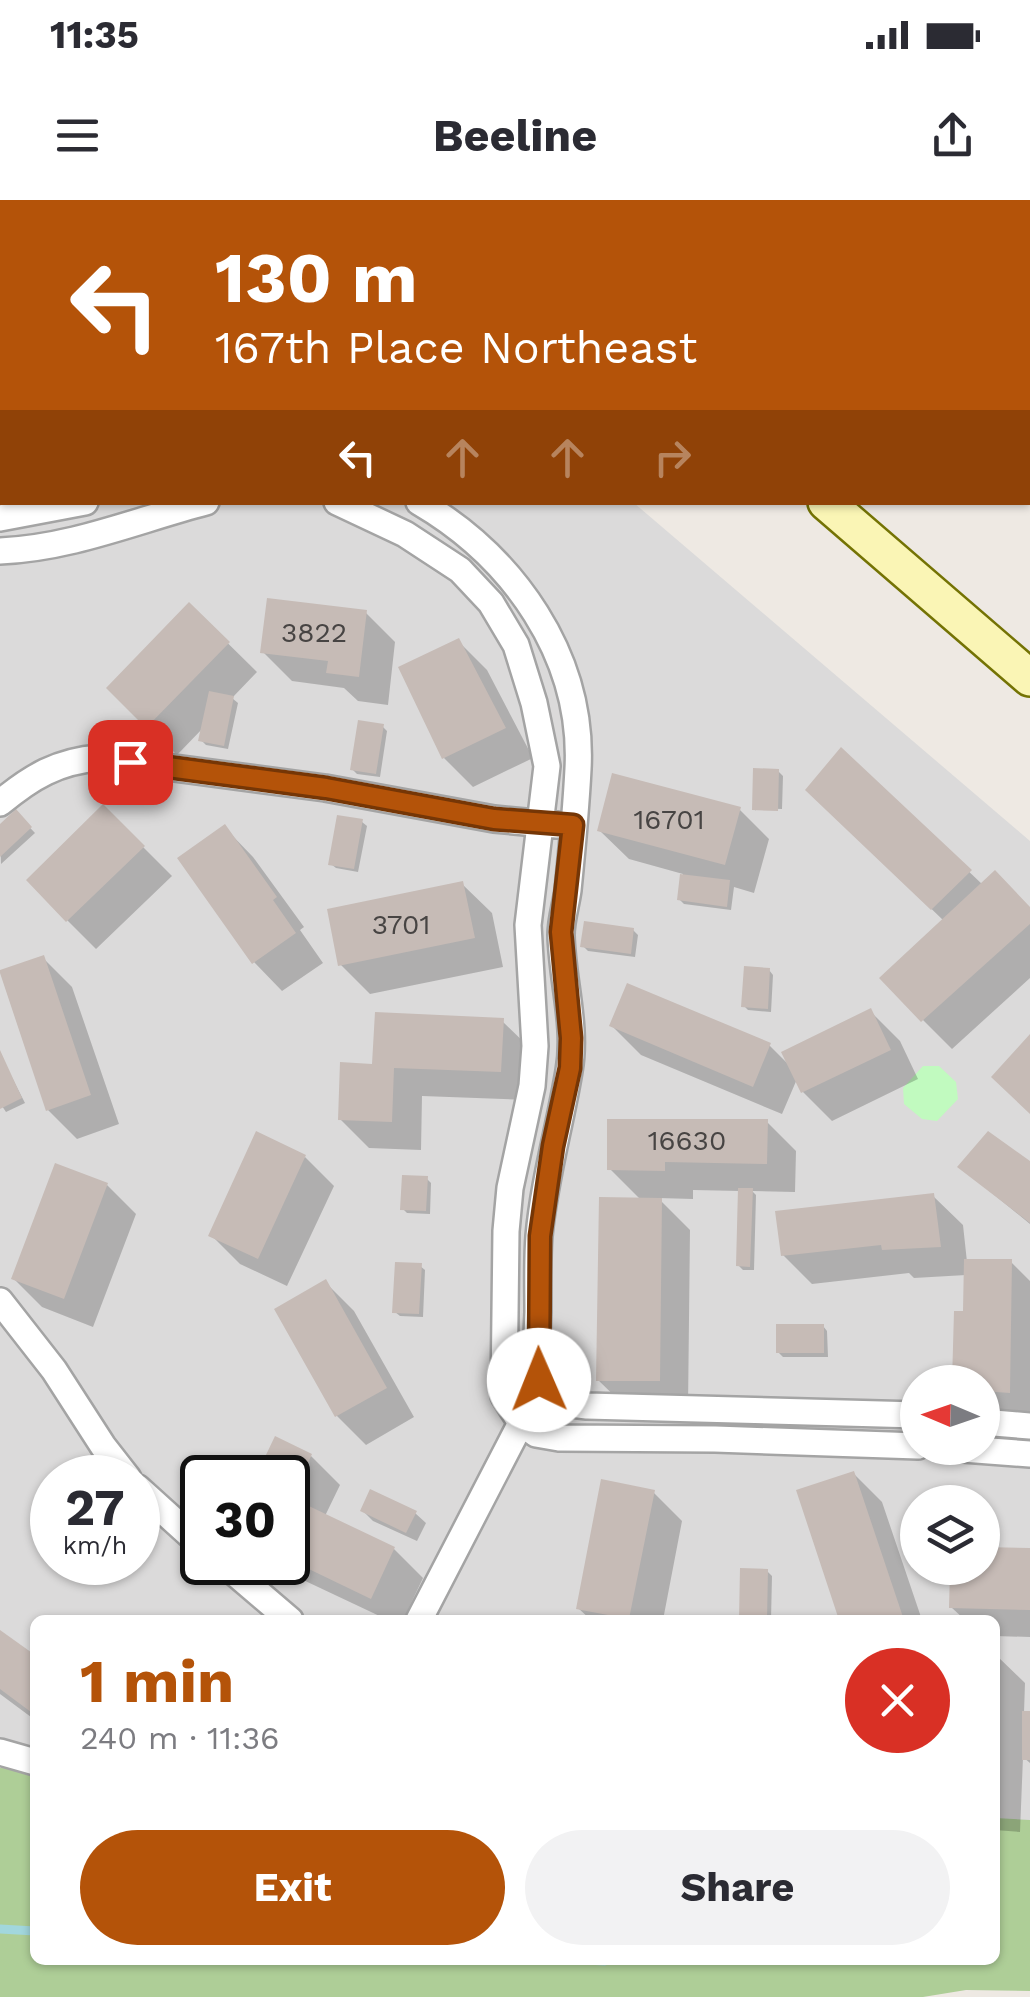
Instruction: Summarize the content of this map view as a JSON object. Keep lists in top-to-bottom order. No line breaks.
{"house_numbers":["3822","16701","3701","16630"],"north":"left","page":{"status":"11:35","header":"Beeline","turn":["130 m","167th Place Northeast"],"speed":"27 km/h","limit":"30","heading":["1 min","240 m · 11:36"],"buttons":["Exit","Share"]}}
